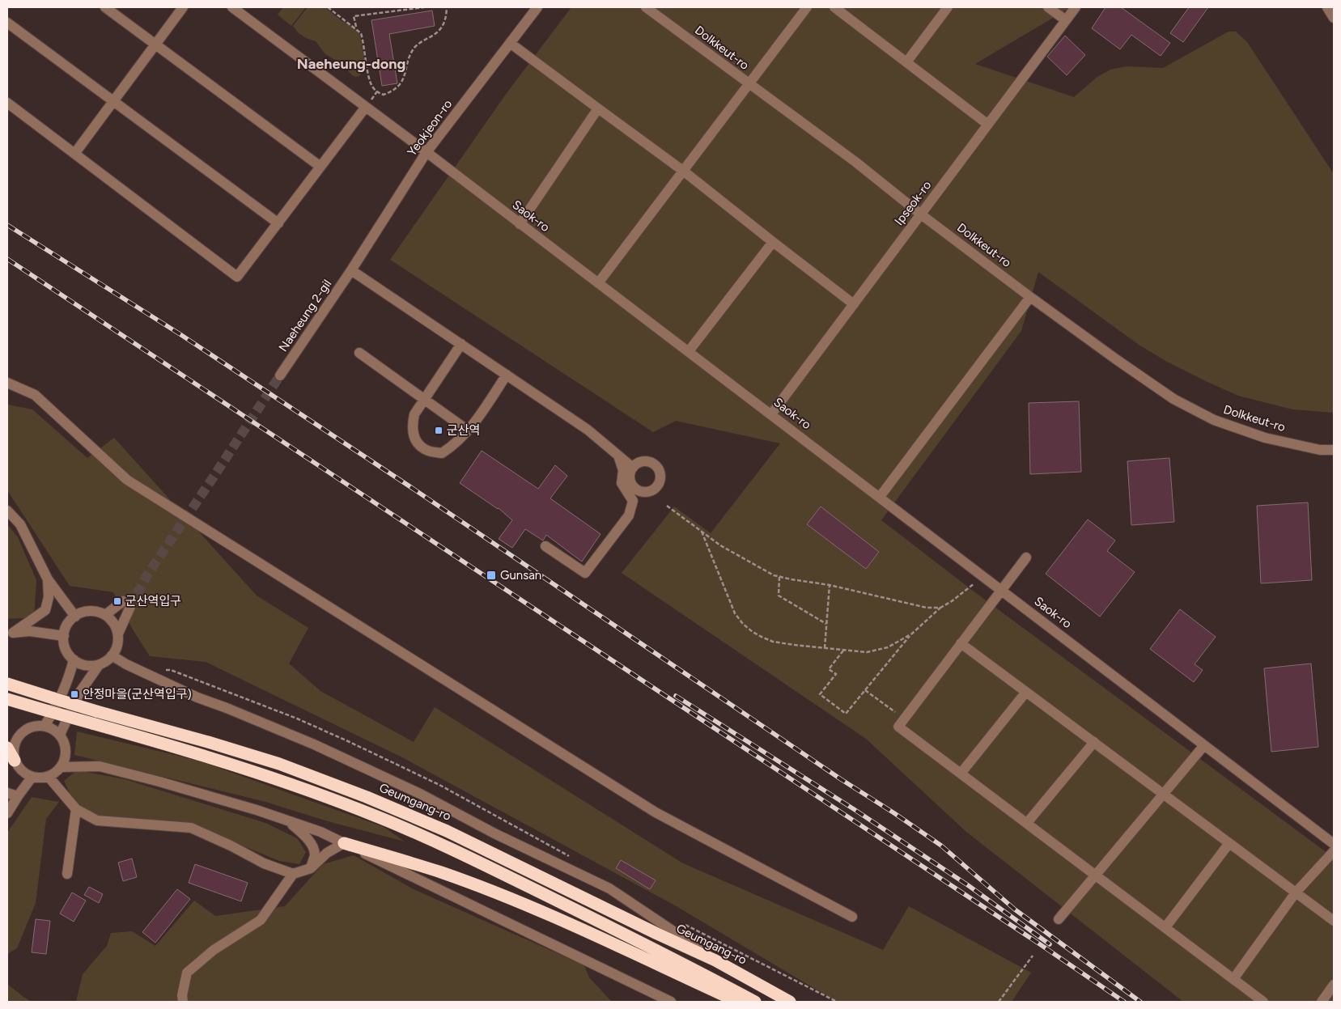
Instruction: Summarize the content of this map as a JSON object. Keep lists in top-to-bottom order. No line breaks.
{"streets":{"highway":["Geumgang-ro"],"street":["Dolkkeut-ro","Yeokjeon-ro","Ipseok-ro","Saok-ro","Naeheung 2-gil"]},"crossings":[["Dolkkeut-ro","Ipseok-ro"],["Yeokjeon-ro","Saok-ro"],["Yeokjeon-ro","Naeheung 2-gil"],["Ipseok-ro","Saok-ro"]],"districts":["Naeheung-dong"],"places":{"transit":["군산역","Gunsan","군산역입구","안정마을(군산역입구)"]}}
